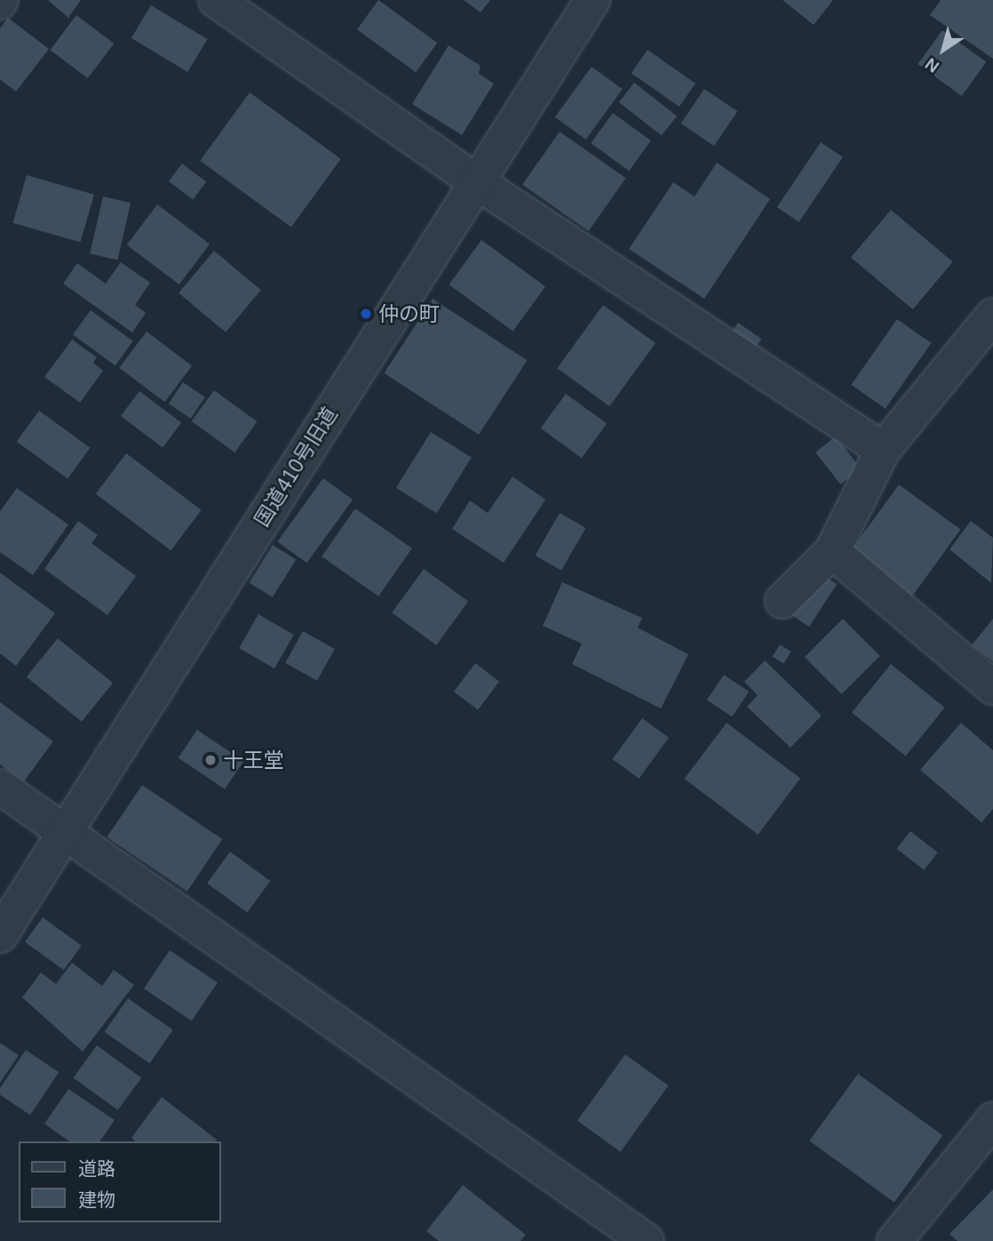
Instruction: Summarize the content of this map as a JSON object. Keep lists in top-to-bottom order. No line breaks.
{"streets":{"street":["国道410号旧道"]},"places":["仲の町","十王堂"],"legend":["道路","建物"],"north":"bottom left"}
